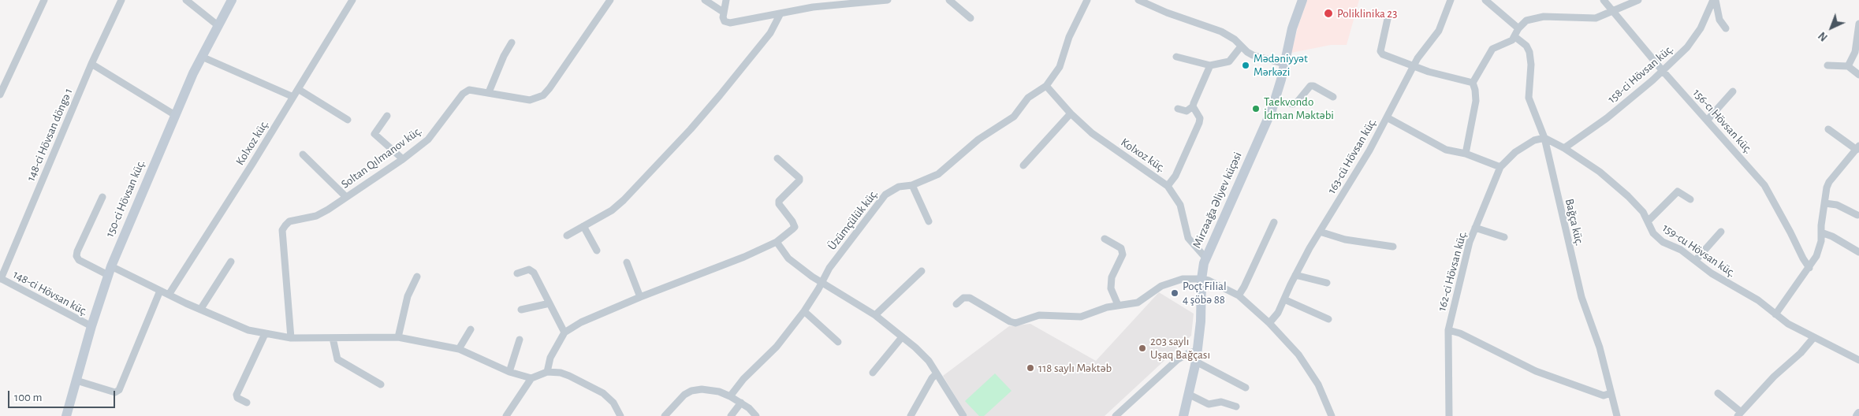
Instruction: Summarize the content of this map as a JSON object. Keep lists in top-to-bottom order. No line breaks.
{"streets":{"street":["158-ci Hövsan küç.","156-cı Hövsan küç.","148-ci Hövsan döngə 1","Kolxoz küç.","163-cü Hövsan küç.","Soltan Qılmanov küç.","150-ci Hövsan küç.","Mirzəağa Əliyev küçəsi","Üzümçülük küç.","Bağça küç.","159-cu Hövsan küç.","162-ci Hövsan küç.","148-ci Hövsan küç."]},"crossings":[["158-ci Hövsan küç.","156-cı Hövsan küç."],["158-ci Hövsan küç.","159-cu Hövsan küç."],["148-ci Hövsan döngə 1","148-ci Hövsan küç."],["Kolxoz küç.","Mirzəağa Əliyev küçəsi"],["Kolxoz küç.","Üzümçülük küç."],["150-ci Hövsan küç.","148-ci Hövsan küç."],["Bağça küç.","159-cu Hövsan küç."],["Bağça küç.","162-ci Hövsan küç."],["159-cu Hövsan küç.","162-ci Hövsan küç."]],"places":["Poliklinika 23","Mədəniyyət Mərkəzi","Taekvondo İdman Məktəbi","Poçt Filial 4 şöbə 88","203 saylı Uşaq Bağçası","118 saylı Məktəb"],"scale_bar":"100 m","north":"bottom left"}
